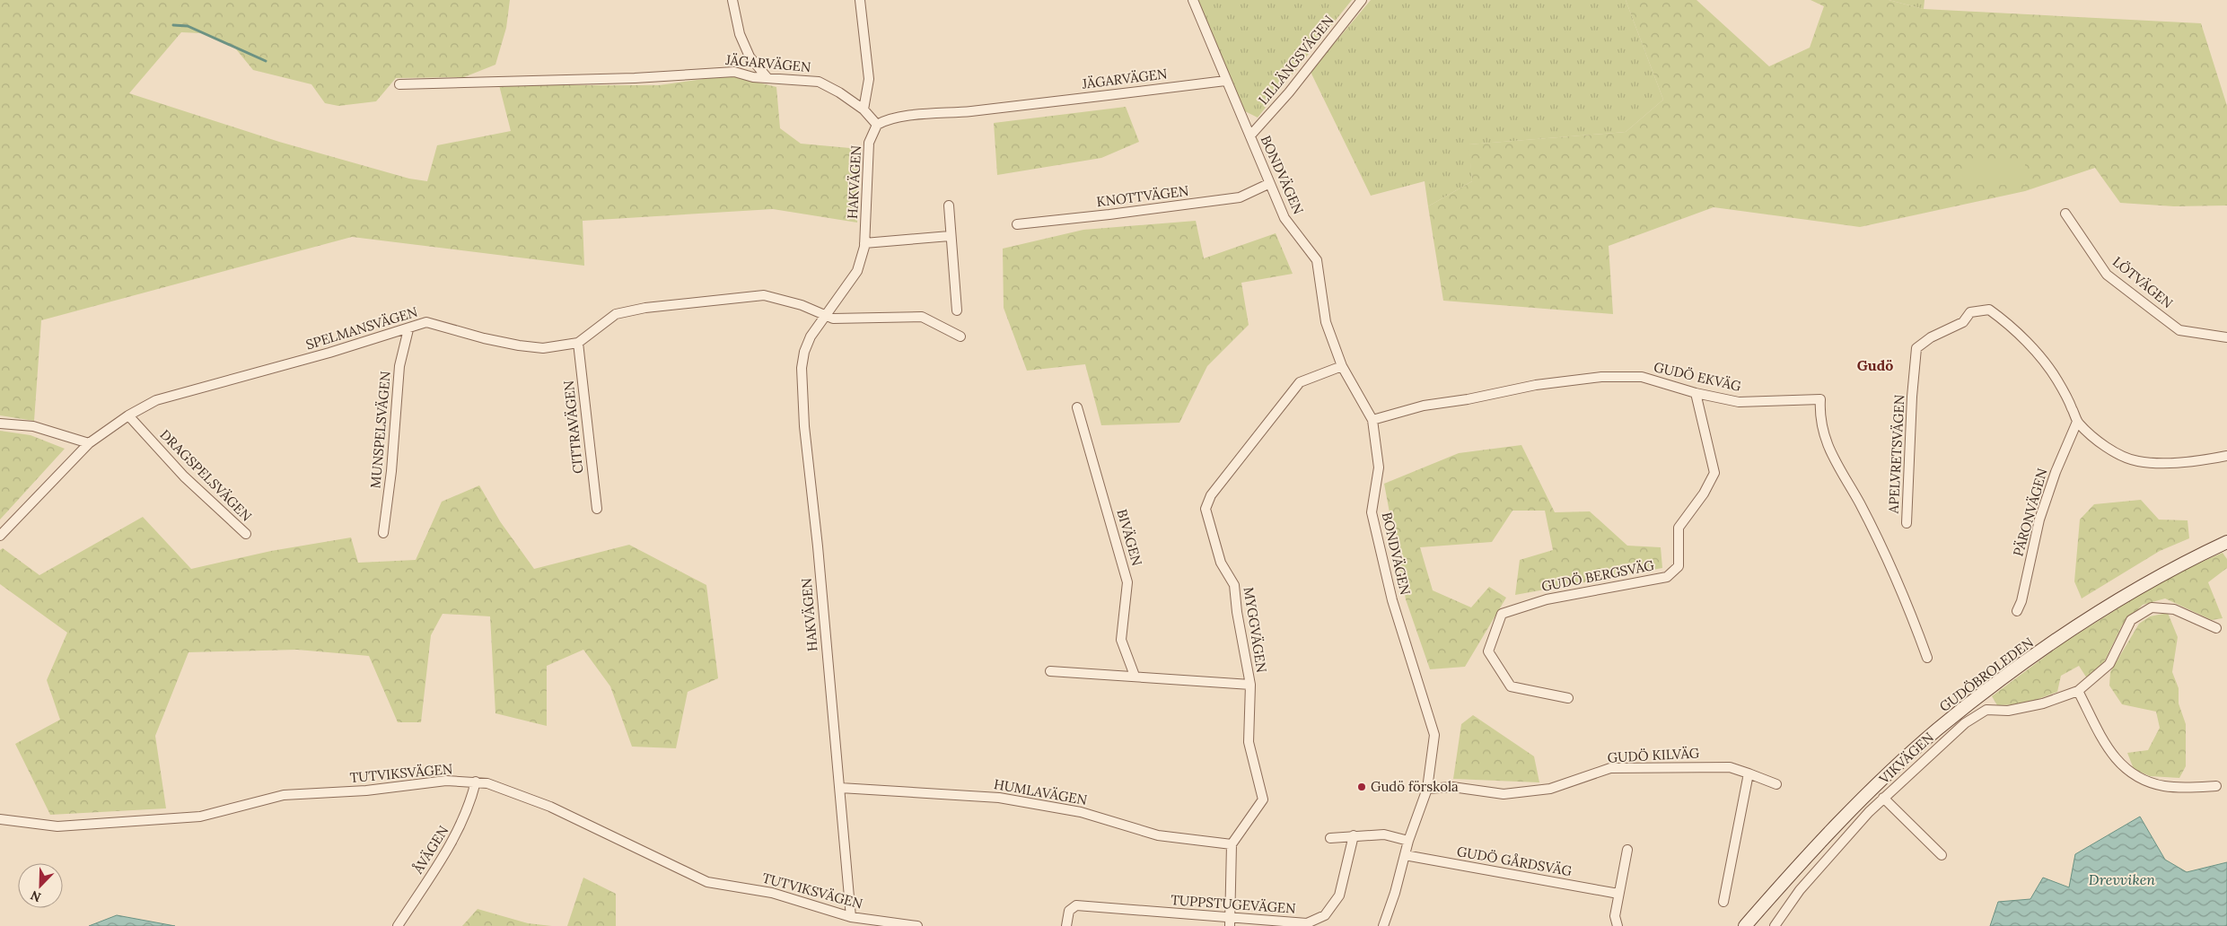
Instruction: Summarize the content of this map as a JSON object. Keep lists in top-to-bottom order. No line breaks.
{"streets":{"main road":["GUDÖBROLEDEN"],"street":["LILLÄNGSVÄGEN","JÄGARVÄGEN","BONDVÄGEN","HAKVÄGEN","KNOTTVÄGEN","LÖTVÄGEN","SPELMANSVÄGEN","GUDÖ EKVÄG","CITTRAVÄGEN","MUNSPELSVÄGEN","APELVRETSVÄGEN","DRAGSPELSVÄGEN","PÄRONVÄGEN","BIVÄGEN","GUDÖ BERGSVÄG","MYGGVÄGEN","GUDÖ KILVÄG","VIKVÄGEN","TUTVIKSVÄGEN","HUMLAVÄGEN","ÅVÄGEN","GUDÖ GÅRDSVÄG","TUPPSTUGEVÄGEN"]},"crossings":[["LILLÄNGSVÄGEN","BONDVÄGEN"],["JÄGARVÄGEN","BONDVÄGEN"],["JÄGARVÄGEN","HAKVÄGEN"],["BONDVÄGEN","KNOTTVÄGEN"],["BONDVÄGEN","GUDÖ EKVÄG"],["BONDVÄGEN","MYGGVÄGEN"],["BONDVÄGEN","GUDÖ KILVÄG"],["BONDVÄGEN","GUDÖ GÅRDSVÄG"],["HAKVÄGEN","SPELMANSVÄGEN"],["HAKVÄGEN","TUTVIKSVÄGEN"],["HAKVÄGEN","HUMLAVÄGEN"],["SPELMANSVÄGEN","CITTRAVÄGEN"],["SPELMANSVÄGEN","MUNSPELSVÄGEN"],["SPELMANSVÄGEN","DRAGSPELSVÄGEN"],["GUDÖ EKVÄG","GUDÖ BERGSVÄG"],["APELVRETSVÄGEN","PÄRONVÄGEN"],["MYGGVÄGEN","HUMLAVÄGEN"],["TUTVIKSVÄGEN","ÅVÄGEN"]],"districts":["Gudö"],"water":["Drevviken"],"places":["Gudö förskola"],"north":"bottom left"}
